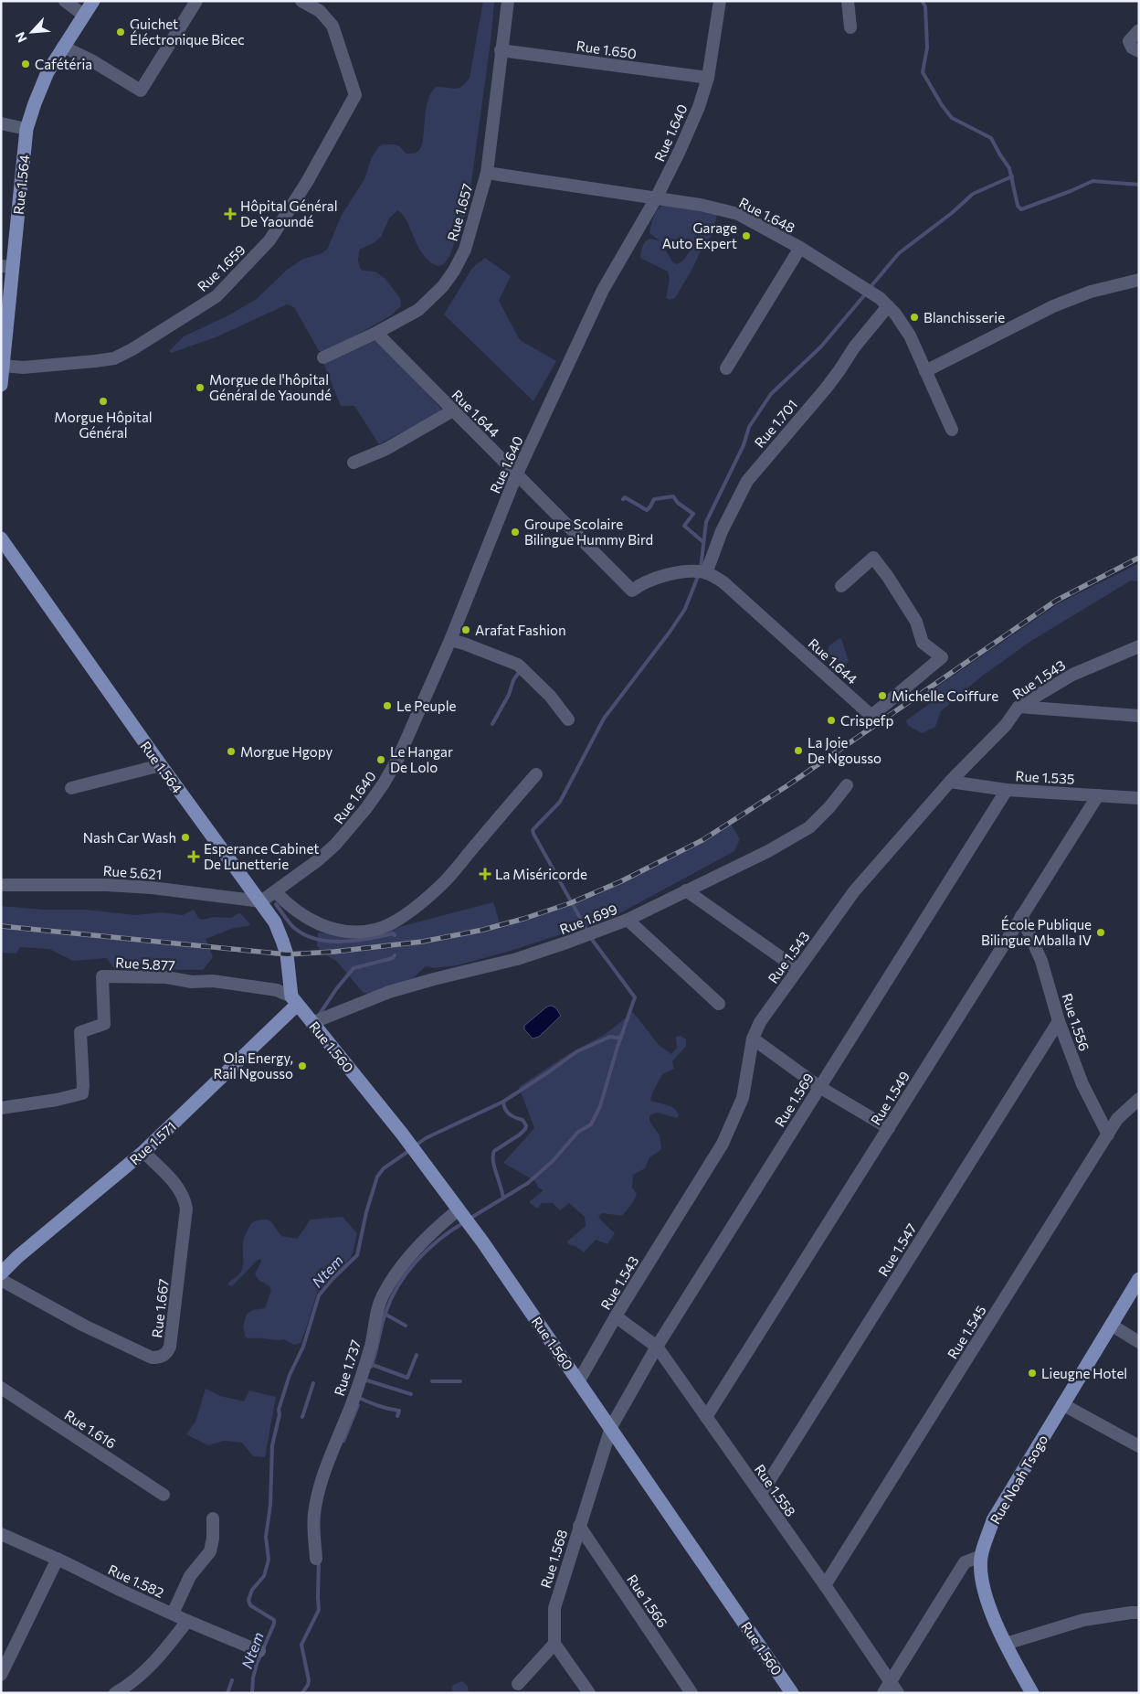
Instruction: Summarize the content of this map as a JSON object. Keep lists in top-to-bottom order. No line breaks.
{"streets":{"main road":["Rue 1.564","Rue 1.560","Rue 1.571","Rue Noah Tsogo"],"street":["Rue 1.650","Rue 1.640","Rue 1.657","Rue 1.648","Rue 1.659","Rue 1.644","Rue 1.701","Rue 1.543","Rue 1.535","Rue 5.621","Rue 1.699","Rue 5.877","Rue 1.556","Rue 1.549","Rue 1.569","Rue 1.547","Rue 1.667","Rue 1.545","Rue 1.737","Rue 1.616","Rue 1.558","Rue 1.568","Rue 1.582","Rue 1.566"]},"crossings":[["Rue 1.650","Rue 1.640"],["Rue 1.650","Rue 1.657"],["Rue 1.640","Rue 1.564"],["Rue 1.640","Rue 1.648"],["Rue 1.640","Rue 1.644"],["Rue 1.640","Rue 5.621"],["Rue 1.564","Rue 1.659"],["Rue 1.564","Rue 5.621"],["Rue 1.564","Rue 5.877"],["Rue 1.564","Rue 1.560"],["Rue 1.564","Rue 1.571"],["Rue 1.657","Rue 1.648"],["Rue 1.657","Rue 1.644"],["Rue 1.648","Rue 1.701"],["Rue 1.644","Rue 1.701"],["Rue 1.543","Rue 1.535"],["Rue 1.543","Rue 1.560"],["Rue 1.543","Rue 1.558"],["Rue 1.535","Rue 1.549"],["Rue 1.535","Rue 1.569"],["Rue 1.699","Rue 1.560"],["Rue 5.877","Rue 1.560"],["Rue 5.877","Rue 1.571"],["Rue 1.556","Rue 1.549"],["Rue 1.556","Rue 1.547"],["Rue 1.556","Rue 1.545"],["Rue 1.560","Rue 1.569"],["Rue 1.560","Rue 1.571"],["Rue 1.560","Rue 1.737"],["Rue 1.560","Rue 1.568"],["Rue 1.549","Rue 1.558"],["Rue 1.569","Rue 1.558"],["Rue 1.569","Rue 1.568"],["Rue 1.571","Rue 1.667"],["Rue 1.547","Rue 1.558"],["Rue 1.545","Rue 1.558"],["Rue 1.568","Rue 1.566"]],"water":["Ntem"],"places":{"other":["Guichet Éléctronique Bicec","Cafétéria","Garage Auto Expert","Blanchisserie","Morgue de l'hôpital Général de Yaoundé","Morgue Hôpital Général","Groupe Scolaire Bilingue Hummy Bird","Arafat Fashion","Michelle Coiffure","Le Peuple","Crispefp","La Joie De Ngousso","Morgue Hgopy","Le Hangar De Lolo","Nash Car Wash","École Publique Bilingue Mballa IV","Ola Energy, Rail Ngousso","Lieugne Hotel"],"health":["Hôpital Général De Yaoundé","Esperance Cabinet De Lunetterie","La Miséricorde"]},"north":"bottom left"}
